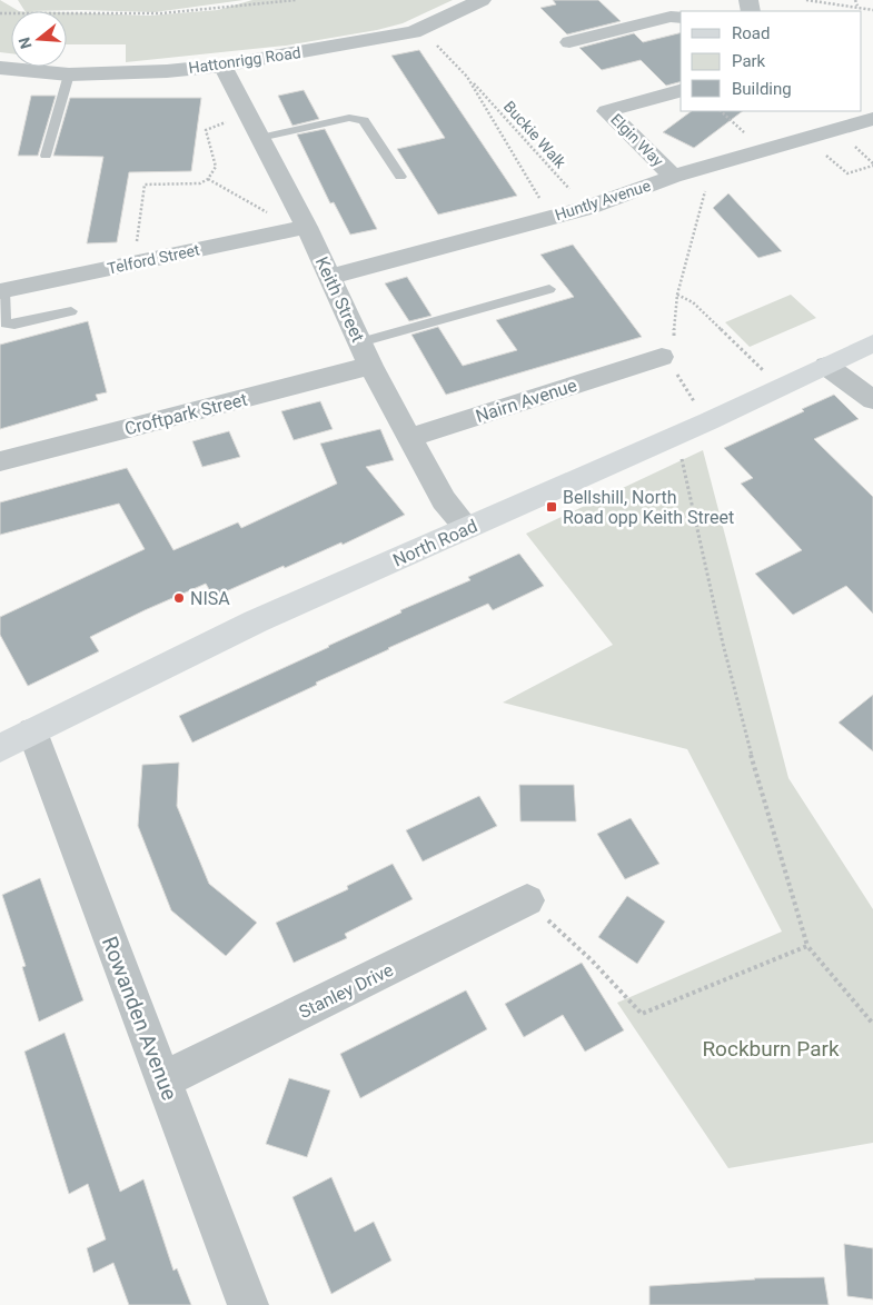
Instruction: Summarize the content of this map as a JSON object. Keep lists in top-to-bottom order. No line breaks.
{"streets":{"main road":["North Road"],"street":["Hattonrigg Road","Elgin Way","Huntly Avenue","Telford Street","Keith Street","Nairn Avenue","Croftpark Street","Stanley Drive","Rowanden Avenue"],"path":["Buckie Walk"]},"crossings":[["Hattonrigg Road","Buckie Walk"],["Hattonrigg Road","Keith Street"],["Buckie Walk","Huntly Avenue"],["Elgin Way","Huntly Avenue"],["Huntly Avenue","Keith Street"],["Telford Street","Keith Street"],["Keith Street","Nairn Avenue"],["Keith Street","Croftpark Street"],["Keith Street","North Road"],["North Road","Rowanden Avenue"],["Stanley Drive","Rowanden Avenue"]],"parks":["Rockburn Park"],"places":{"transit":["Bellshill, North Road opp Keith Street"],"other":["NISA"]},"legend":["Road","Park","Building"],"north":"left"}
